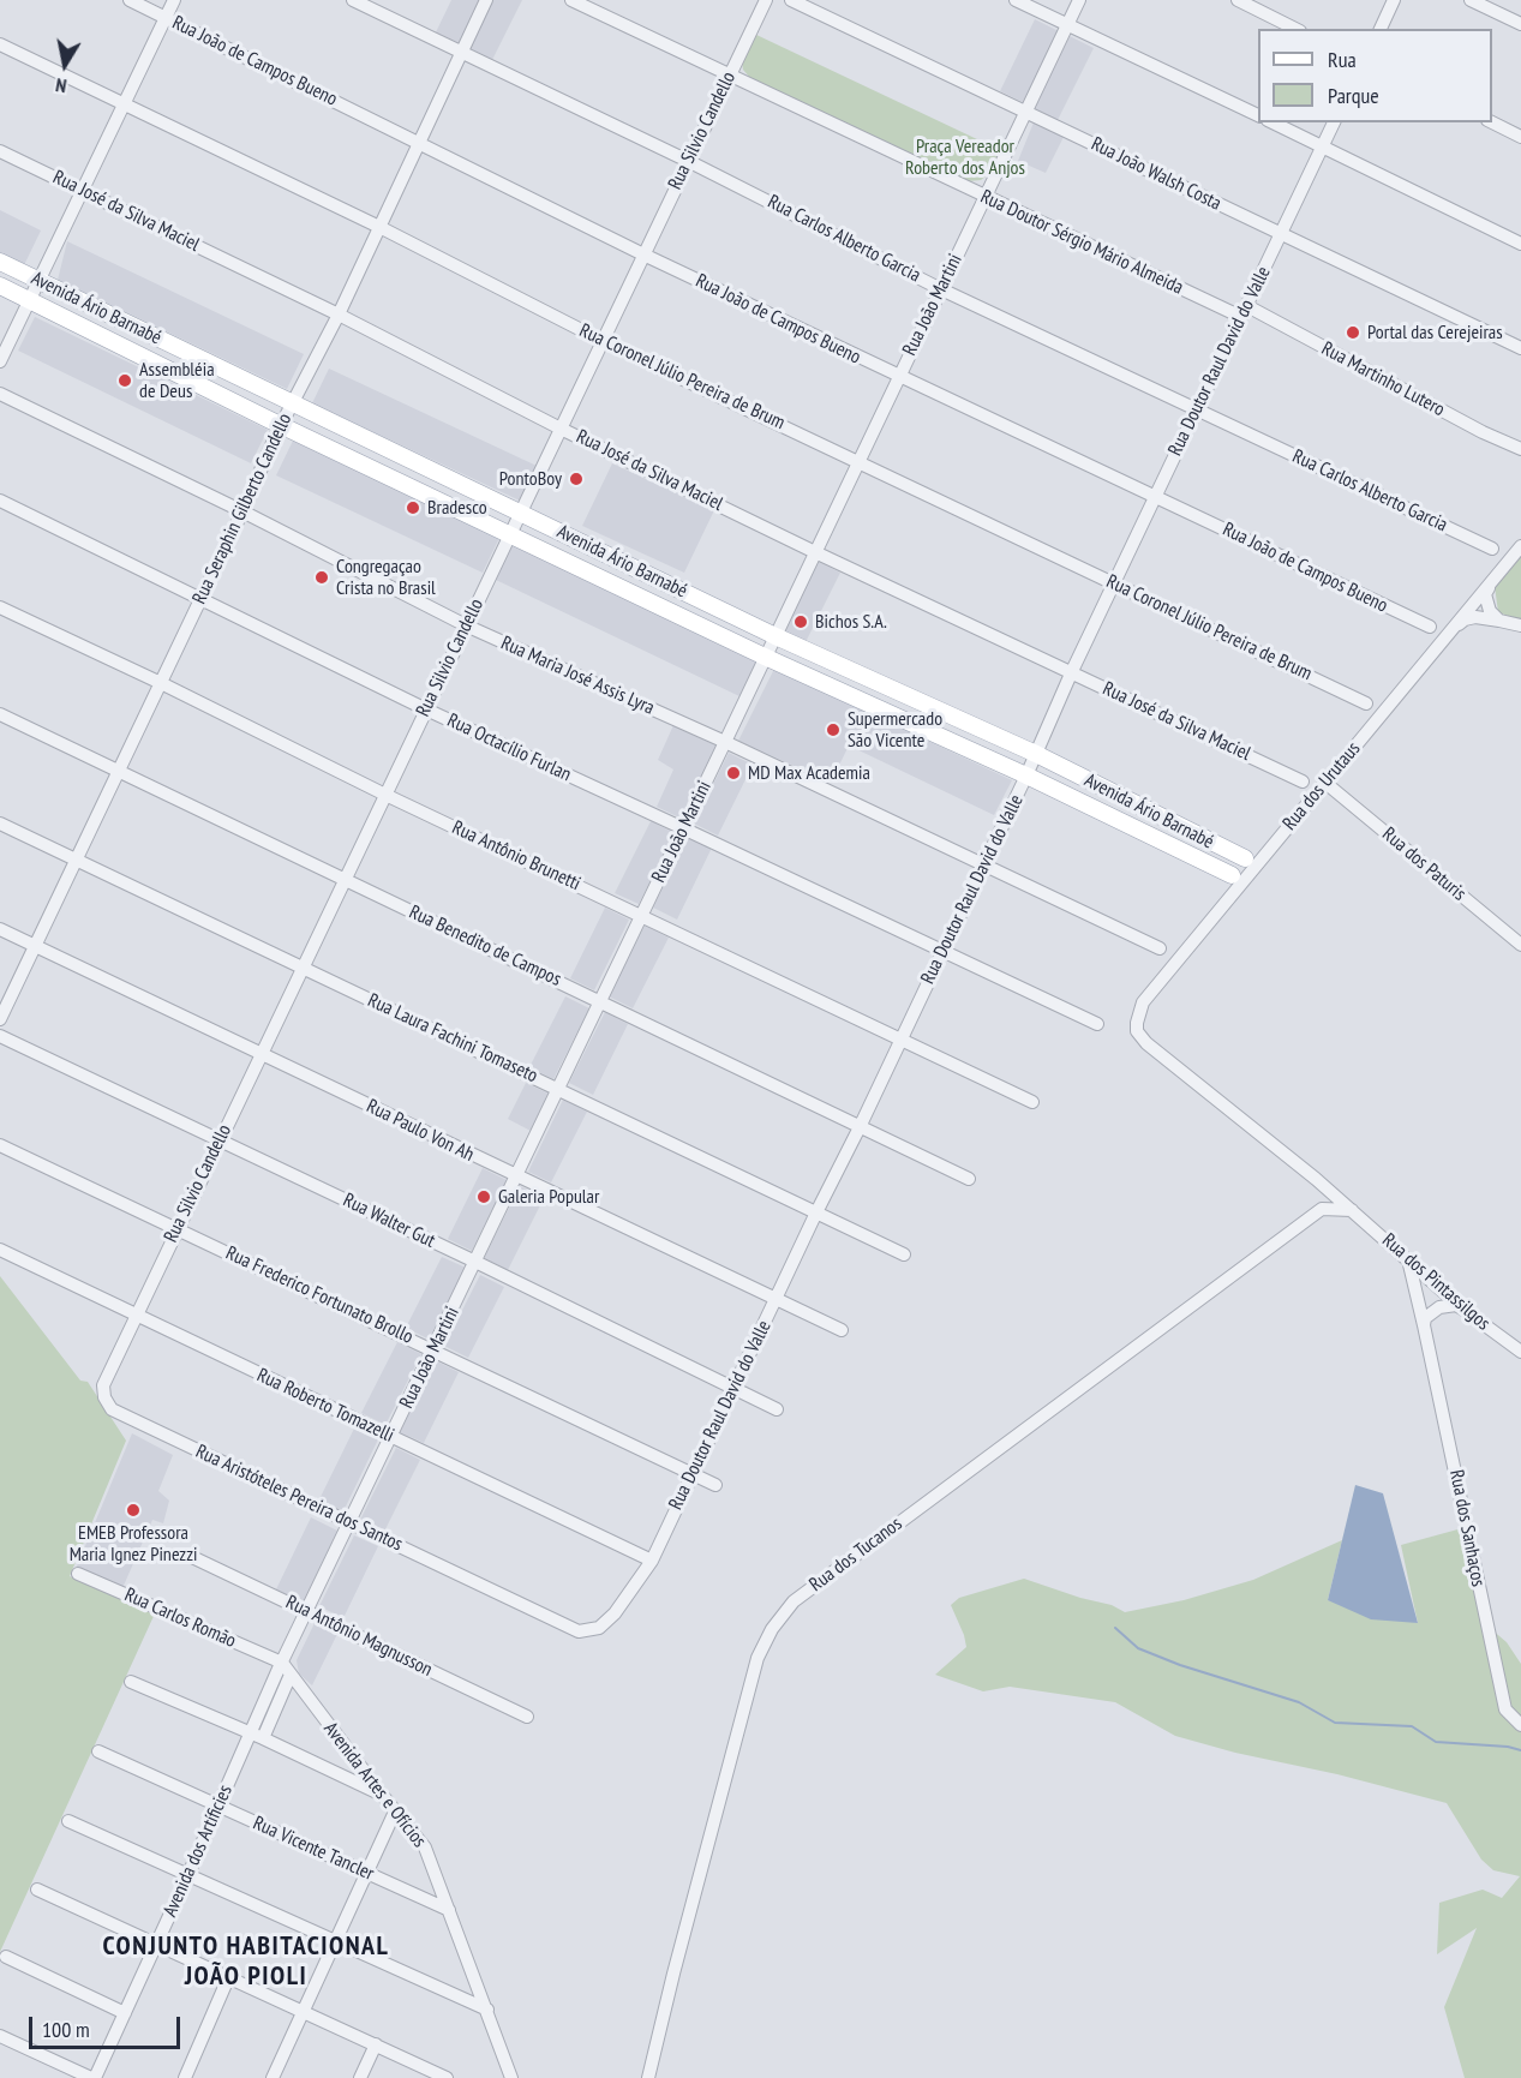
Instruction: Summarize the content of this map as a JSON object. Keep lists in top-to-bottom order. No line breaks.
{"streets":{"main road":["Avenida Ário Barnabé"],"street":["Rua João de Campos Bueno","Rua Silvio Candello","Rua João Walsh Costa","Rua José da Silva Maciel","Rua Carlos Alberto Garcia","Rua Doutor Sérgio Mário Almeida","Rua João Martini","Rua Doutor Raul David do Valle","Rua Coronel Júlio Pereira de Brum","Rua Martinho Lutero","Rua Seraphin Gilberto Candello","Rua Maria José Assis Lyra","Rua Octacílio Furlan","Rua dos Urutaus","Rua Antônio Brunetti","Rua dos Paturis","Rua Benedito de Campos","Rua Laura Fachini Tomaseto","Rua Paulo Von Ah","Rua Walter Gut","Rua dos Pintassilgos","Rua Frederico Fortunato Brollo","Rua Roberto Tomazelli","Rua Aristóteles Pereira dos Santos","Rua dos Sanhaços","Rua dos Tucanos","Rua Carlos Romão","Rua Antônio Magnusson","Avenida Artes e Ofícios","Rua Vicente Tancler","Avenida dos Artíficies"]},"crossings":[["Rua João de Campos Bueno","Rua Silvio Candello"],["Rua João de Campos Bueno","Rua João Martini"],["Rua João de Campos Bueno","Rua Doutor Raul David do Valle"],["Rua João de Campos Bueno","Rua Seraphin Gilberto Candello"],["Rua Silvio Candello","Rua José da Silva Maciel"],["Rua Silvio Candello","Rua Carlos Alberto Garcia"],["Rua Silvio Candello","Rua Doutor Sérgio Mário Almeida"],["Rua Silvio Candello","Avenida Ário Barnabé"],["Rua Silvio Candello","Rua Coronel Júlio Pereira de Brum"],["Rua Silvio Candello","Rua Maria José Assis Lyra"],["Rua Silvio Candello","Rua Octacílio Furlan"],["Rua Silvio Candello","Rua Antônio Brunetti"],["Rua Silvio Candello","Rua Benedito de Campos"],["Rua Silvio Candello","Rua Laura Fachini Tomaseto"],["Rua Silvio Candello","Rua Paulo Von Ah"],["Rua Silvio Candello","Rua Walter Gut"],["Rua Silvio Candello","Rua Frederico Fortunato Brollo"],["Rua Silvio Candello","Rua Roberto Tomazelli"],["Rua Silvio Candello","Rua Aristóteles Pereira dos Santos"],["Rua João Walsh Costa","Rua João Martini"],["Rua João Walsh Costa","Rua Doutor Raul David do Valle"],["Rua José da Silva Maciel","Rua João Martini"],["Rua José da Silva Maciel","Rua Doutor Raul David do Valle"],["Rua José da Silva Maciel","Rua Seraphin Gilberto Candello"],["Rua Carlos Alberto Garcia","Rua João Martini"],["Rua Carlos Alberto Garcia","Rua Doutor Raul David do Valle"],["Rua Carlos Alberto Garcia","Rua Seraphin Gilberto Candello"],["Rua Doutor Sérgio Mário Almeida","Rua João Martini"],["Rua Doutor Sérgio Mário Almeida","Rua Doutor Raul David do Valle"],["Rua Doutor Sérgio Mário Almeida","Rua Martinho Lutero"],["Rua João Martini","Avenida Ário Barnabé"],["Rua João Martini","Rua Coronel Júlio Pereira de Brum"],["Rua João Martini","Rua Maria José Assis Lyra"],["Rua João Martini","Rua Octacílio Furlan"],["Rua João Martini","Rua Antônio Brunetti"],["Rua João Martini","Rua Benedito de Campos"],["Rua João Martini","Rua Laura Fachini Tomaseto"],["Rua João Martini","Rua Paulo Von Ah"],["Rua João Martini","Rua Walter Gut"],["Rua João Martini","Rua Frederico Fortunato Brollo"],["Rua João Martini","Rua Roberto Tomazelli"],["Rua João Martini","Rua Aristóteles Pereira dos Santos"],["Rua João Martini","Rua Carlos Romão"],["Rua João Martini","Rua Antônio Magnusson"],["Rua João Martini","Avenida Artes e Ofícios"],["Rua João Martini","Avenida dos Artíficies"],["Avenida Ário Barnabé","Rua Doutor Raul David do Valle"],["Avenida Ário Barnabé","Rua Seraphin Gilberto Candello"],["Rua Doutor Raul David do Valle","Rua Coronel Júlio Pereira de Brum"],["Rua Doutor Raul David do Valle","Rua Martinho Lutero"],["Rua Doutor Raul David do Valle","Rua Maria José Assis Lyra"],["Rua Doutor Raul David do Valle","Rua Octacílio Furlan"],["Rua Doutor Raul David do Valle","Rua Antônio Brunetti"],["Rua Doutor Raul David do Valle","Rua Benedito de Campos"],["Rua Doutor Raul David do Valle","Rua Laura Fachini Tomaseto"],["Rua Doutor Raul David do Valle","Rua Paulo Von Ah"],["Rua Doutor Raul David do Valle","Rua Walter Gut"],["Rua Doutor Raul David do Valle","Rua Frederico Fortunato Brollo"],["Rua Doutor Raul David do Valle","Rua Roberto Tomazelli"],["Rua Doutor Raul David do Valle","Rua Aristóteles Pereira dos Santos"],["Rua Coronel Júlio Pereira de Brum","Rua Seraphin Gilberto Candello"],["Rua Seraphin Gilberto Candello","Rua Maria José Assis Lyra"],["Rua Seraphin Gilberto Candello","Rua Octacílio Furlan"],["Rua Seraphin Gilberto Candello","Rua Antônio Brunetti"],["Rua Seraphin Gilberto Candello","Rua Benedito de Campos"],["Rua Seraphin Gilberto Candello","Rua Laura Fachini Tomaseto"],["Rua Seraphin Gilberto Candello","Rua Paulo Von Ah"],["Rua dos Urutaus","Rua dos Paturis"],["Rua dos Urutaus","Rua dos Pintassilgos"],["Rua dos Pintassilgos","Rua dos Sanhaços"],["Rua Roberto Tomazelli","Rua Aristóteles Pereira dos Santos"],["Rua Carlos Romão","Avenida Artes e Ofícios"],["Rua Carlos Romão","Avenida dos Artíficies"],["Avenida Artes e Ofícios","Rua Vicente Tancler"],["Avenida Artes e Ofícios","Avenida dos Artíficies"],["Rua Vicente Tancler","Avenida dos Artíficies"]],"districts":["CONJUNTO HABITACIONAL JOÃO PIOLI"],"parks":["Praça Vereador Roberto dos Anjos"],"places":["Portal das Cerejeiras","Assembléia de Deus","PontoBoy","Bradesco","Congregaçao Crista no Brasil","Bichos S.A.","Supermercado São Vicente","MD Max Academia","Galeria Popular","EMEB Professora Maria Ignez Pinezzi"],"legend":["Rua","Parque"],"scale_bar":"100 m","north":"bottom"}
